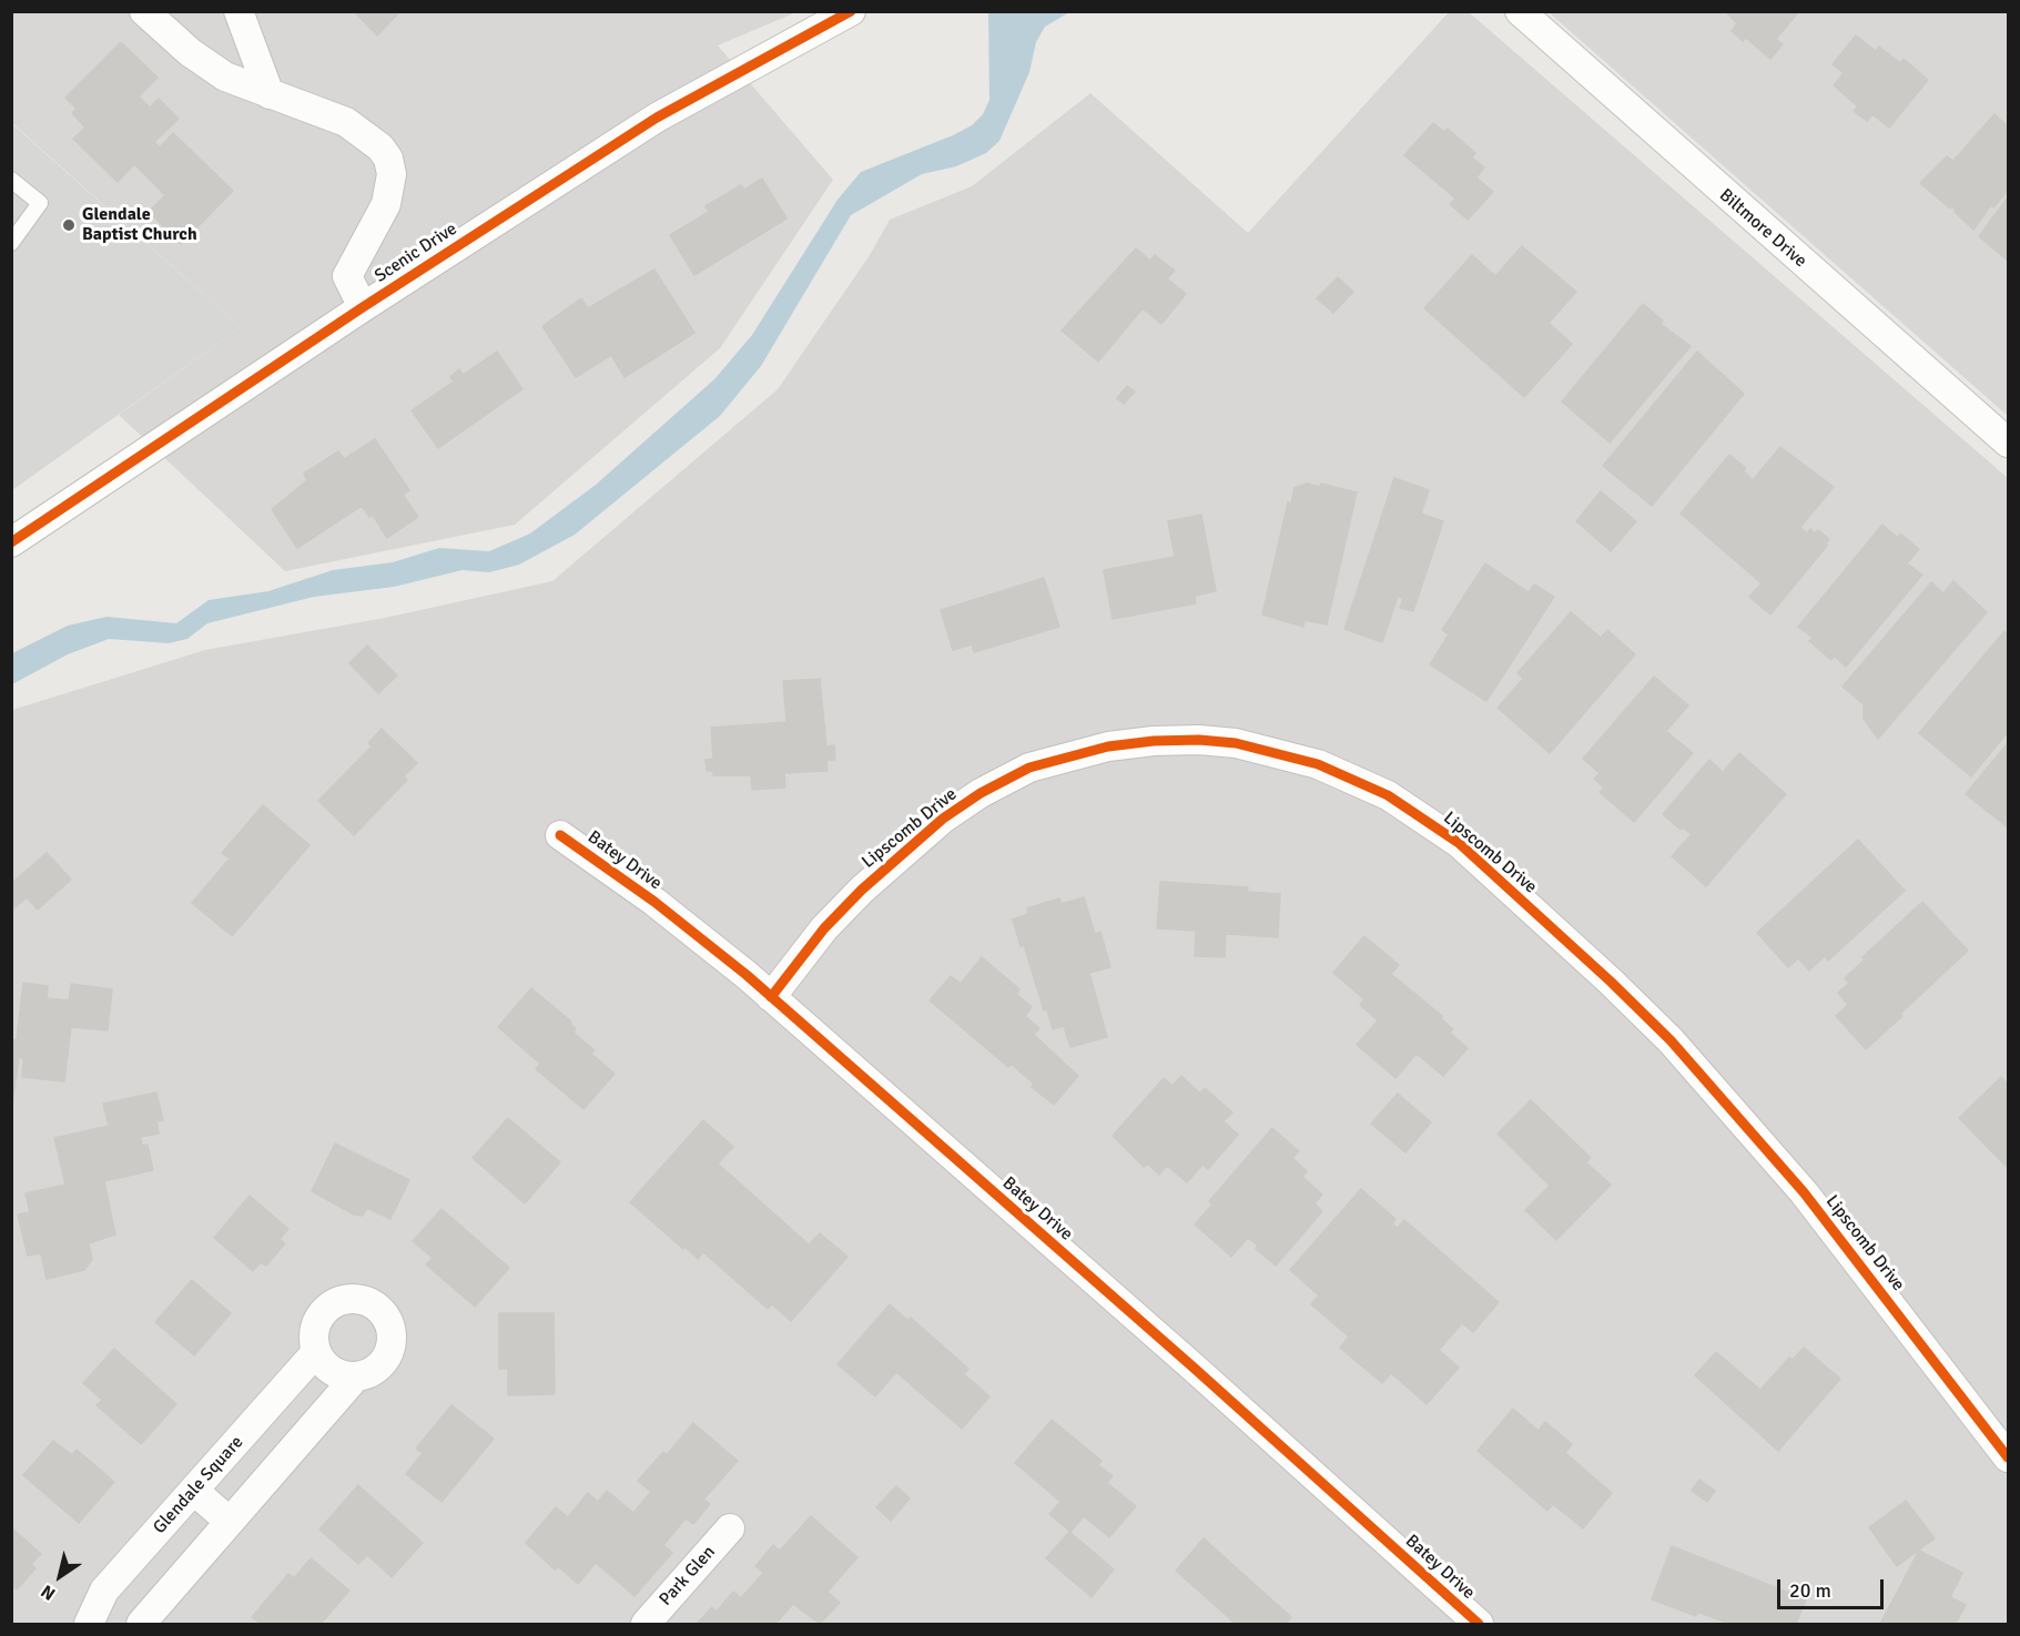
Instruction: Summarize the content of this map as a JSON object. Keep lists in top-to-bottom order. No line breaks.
{"streets":{"street":["Biltmore Drive","Scenic Drive","Lipscomb Drive","Batey Drive","Glendale Square","Park Glen"]},"crossings":[["Lipscomb Drive","Batey Drive"]],"places":["Glendale Baptist Church"],"scale_bar":"20 m","north":"bottom left"}
